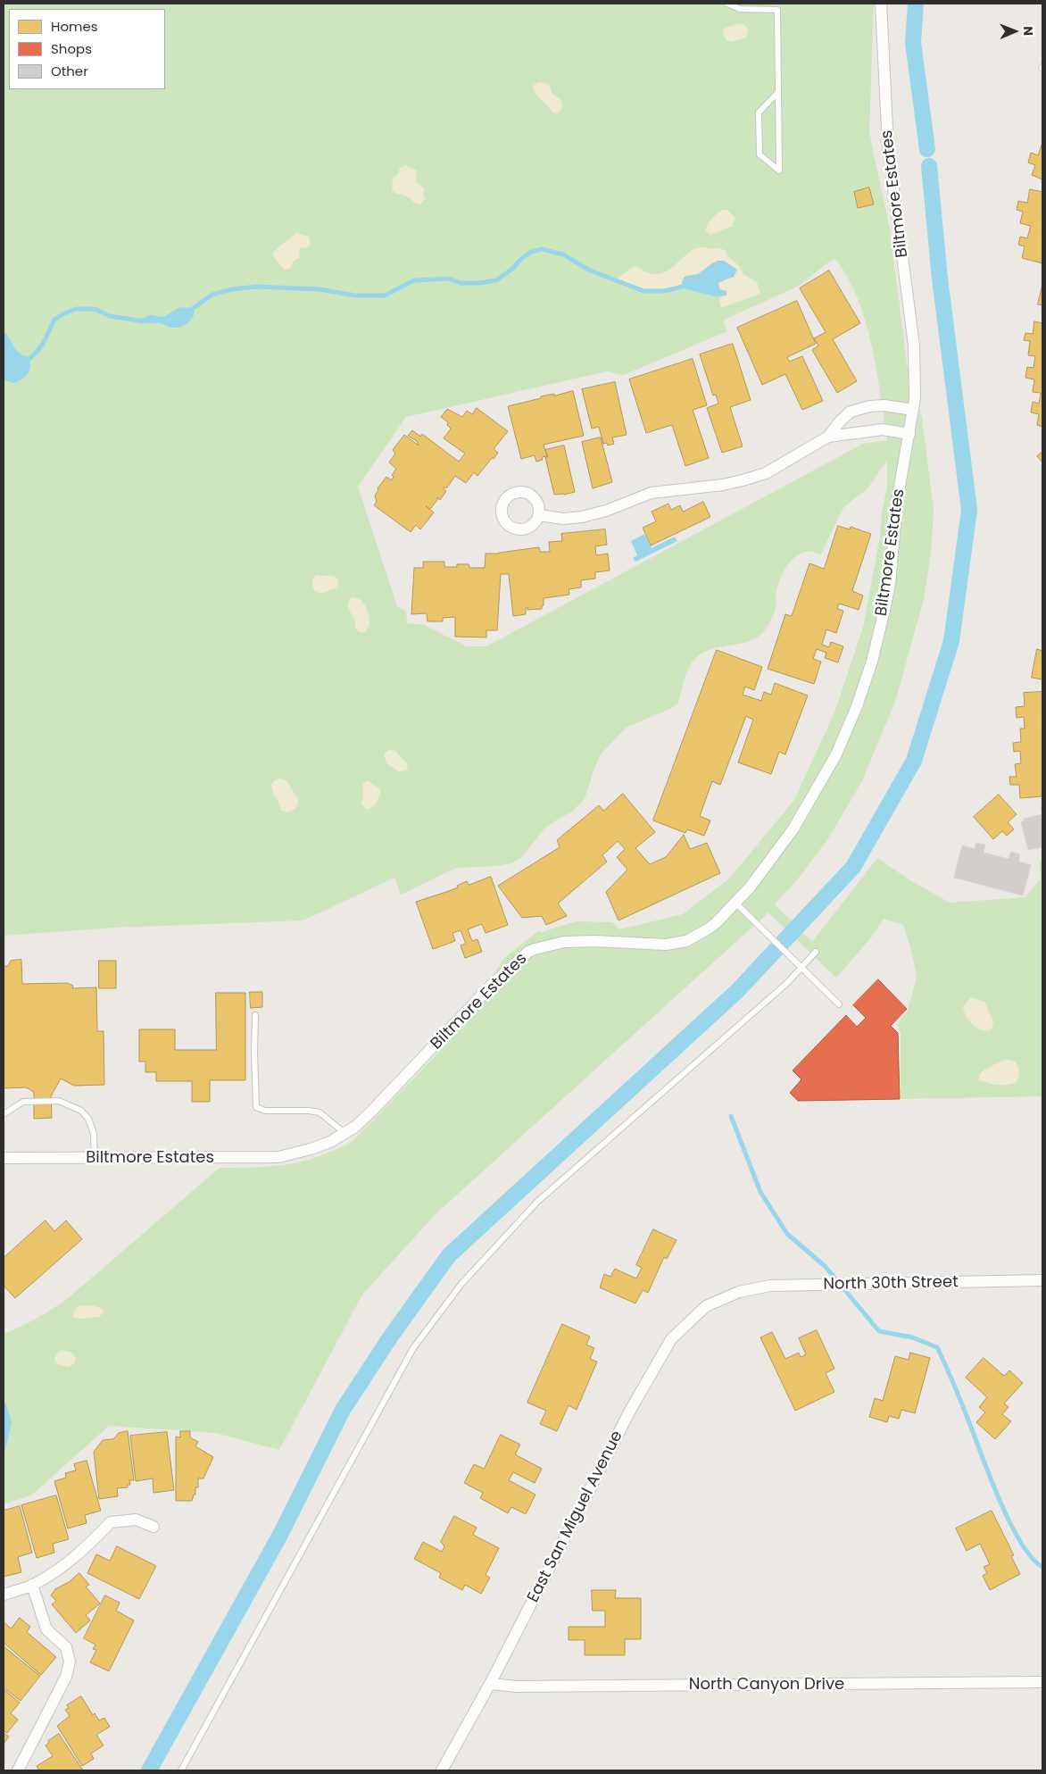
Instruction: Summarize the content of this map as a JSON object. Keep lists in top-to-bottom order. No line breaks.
{"streets":{"street":["Biltmore Estates","North 30th Street","East San Miguel Avenue","North Canyon Drive"]},"crossings":[["North 30th Street","East San Miguel Avenue"],["East San Miguel Avenue","North Canyon Drive"]],"legend":["Homes","Shops","Other"],"north":"right"}
